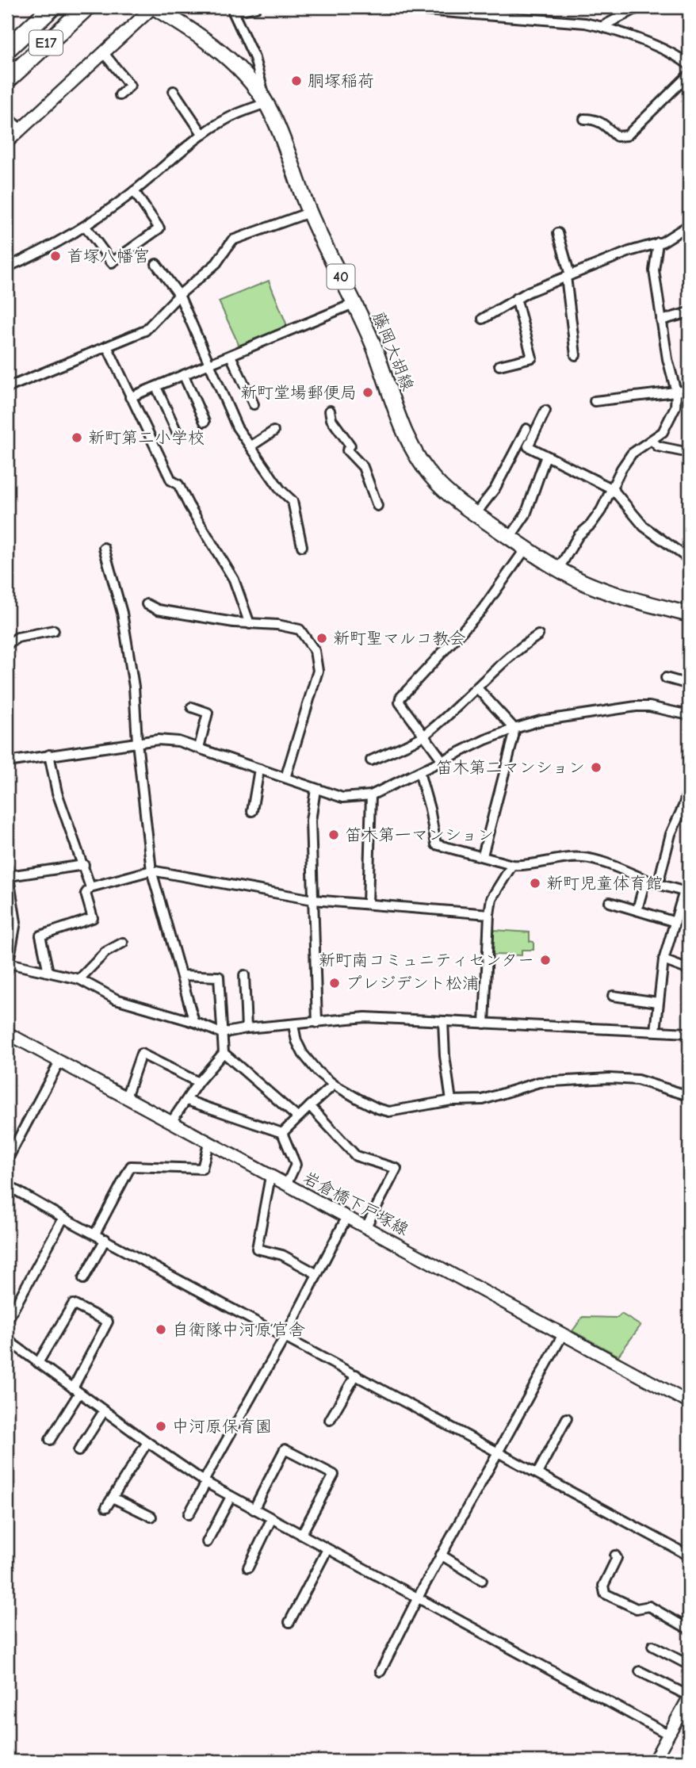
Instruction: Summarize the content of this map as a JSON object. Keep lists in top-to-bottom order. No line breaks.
{"streets":{"highway":["E17"],"main road":["40","藤岡大胡線"],"street":["岩倉橋下戸塚線"]},"places":["胴塚稲荷","首塚八幡宮","新町堂場郵便局","新町第二小学校","新町聖マルコ教会","笛木第二マンション","笛木第一マンション","新町児童体育館","新町南コミュニティセンター","プレジデント松浦","自衛隊中河原官舎","中河原保育園"]}
